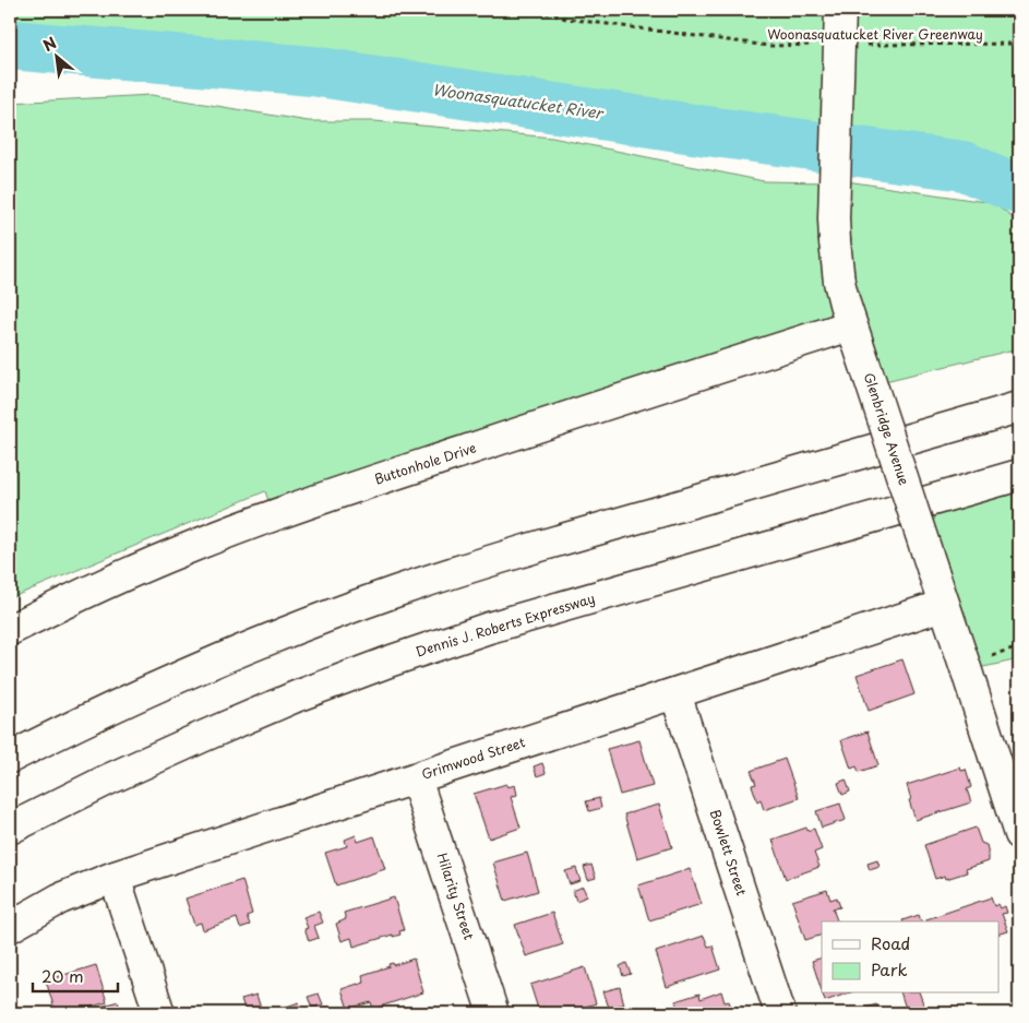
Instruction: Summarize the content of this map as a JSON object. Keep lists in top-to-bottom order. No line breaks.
{"streets":{"main road":["Glenbridge Avenue","Buttonhole Drive","Dennis J. Roberts Expressway","Grimwood Street","Bowlett Street","Hilarity Street"],"path":["Woonasquatucket River Greenway"]},"crossings":[["Glenbridge Avenue","Buttonhole Drive"],["Glenbridge Avenue","Grimwood Street"],["Grimwood Street","Bowlett Street"],["Grimwood Street","Hilarity Street"]],"water":["Woonasquatucket River"],"legend":["Road","Park"],"scale_bar":"20 m","north":"top left"}
